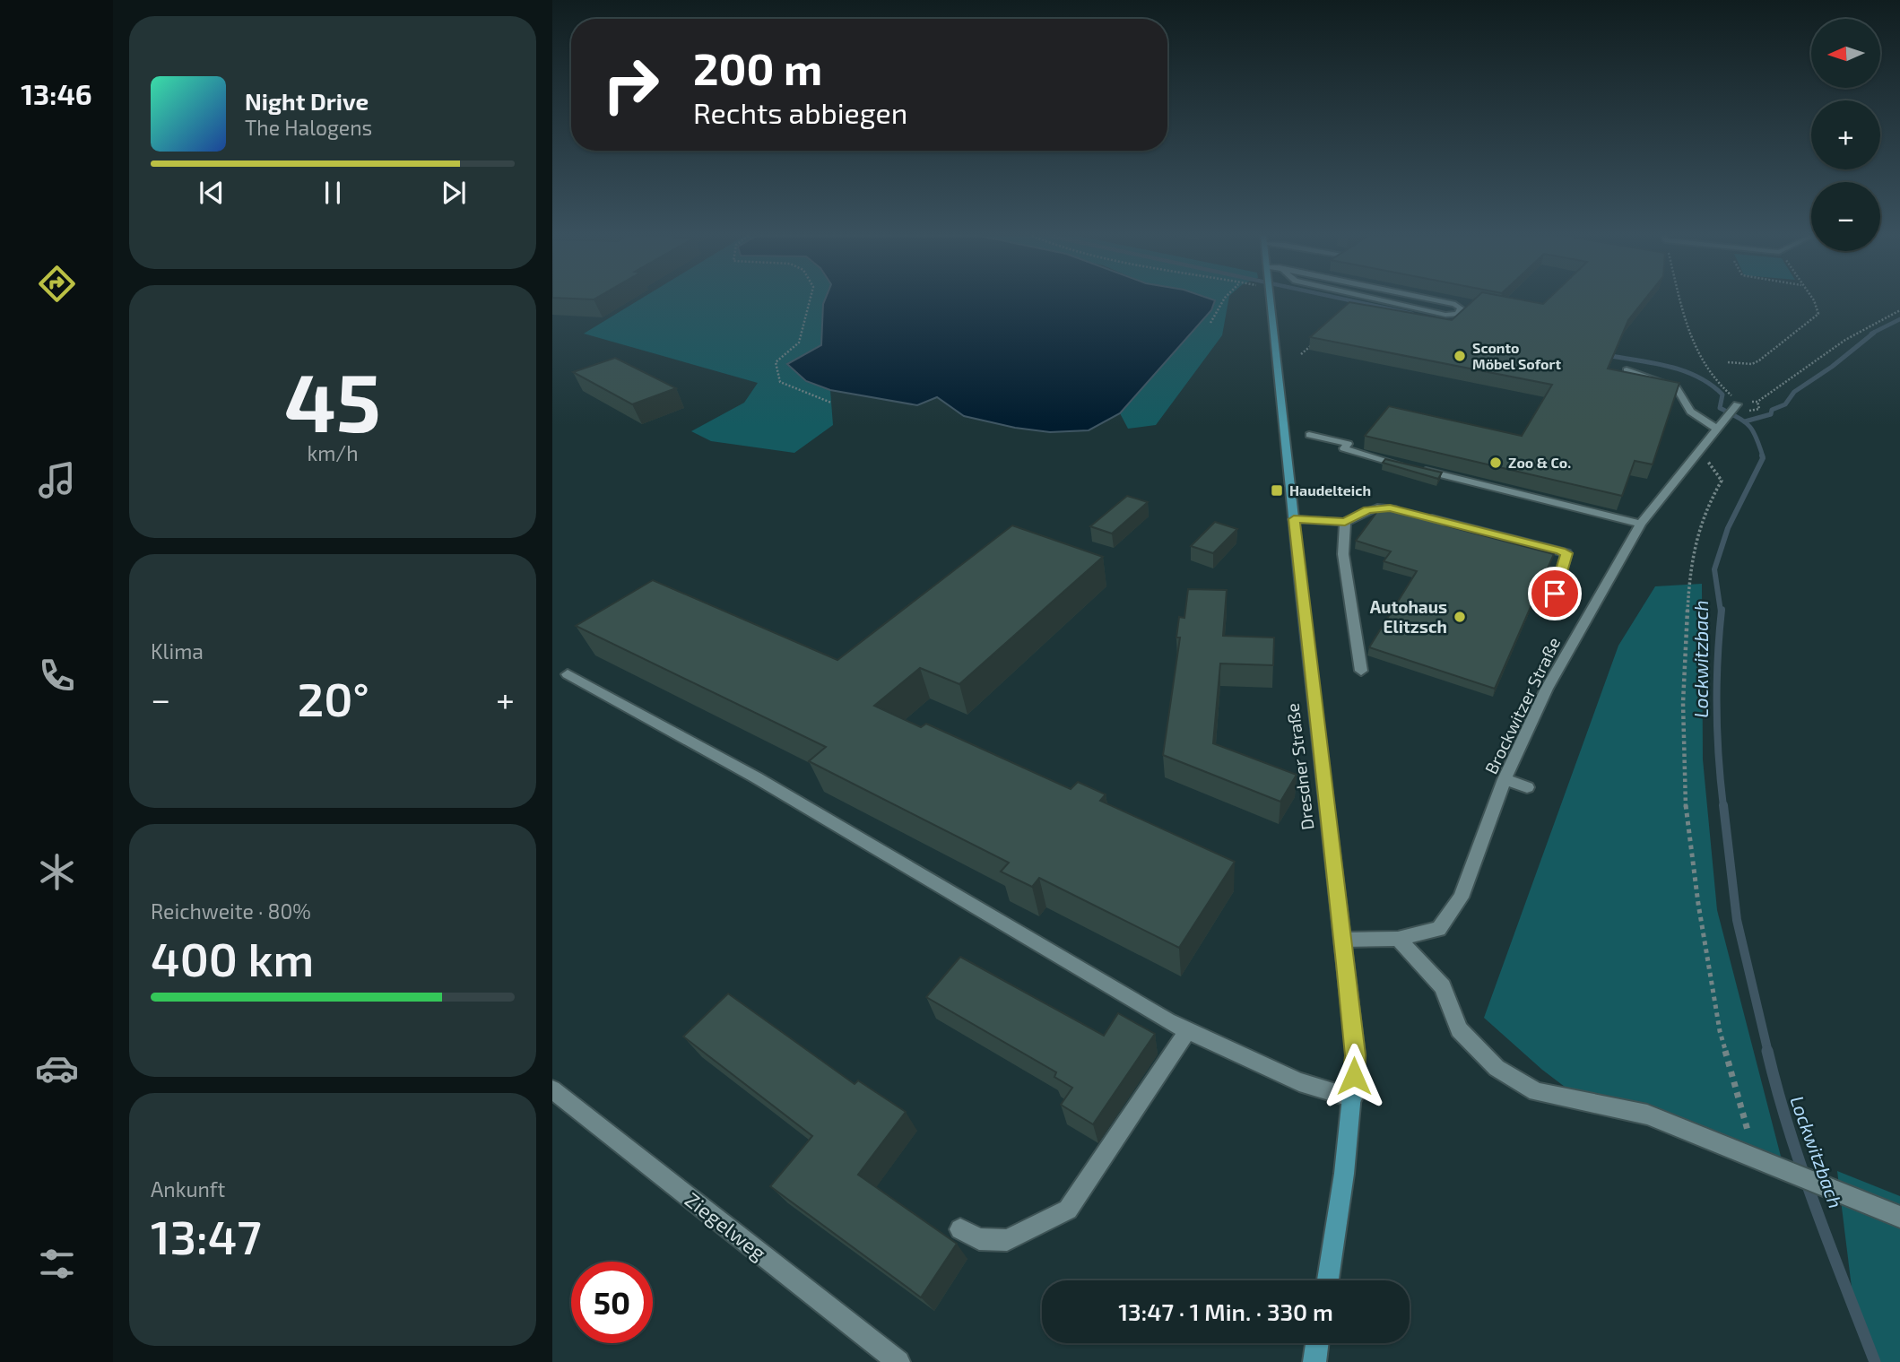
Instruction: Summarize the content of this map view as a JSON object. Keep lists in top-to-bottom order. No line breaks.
{"streets":{"main road":["Dresdner Straße"],"street":["Brockwitzer Straße","Ziegelweg"]},"crossings":[["Brockwitzer Straße","Dresdner Straße"]],"water":["Lockwitzbach"],"places":{"other":["Sconto Möbel Sofort","Zoo & Co.","Autohaus Elitzsch"],"transit":["Haudelteich"]},"north":"left","page":{"tabs":"13:46","map_buttons":["+","−"],"turn":["200 m","Rechts abbiegen"],"song":["Night Drive","The Halogens"],"tile":[["45","km/h"],"Klima",["Reichweite · 80%","400 km"],["Ankunft","13:47"]],"heat":["−","20°","+"],"limit":"50","trip":"13:47 · 1 Min. · 330 m"}}
